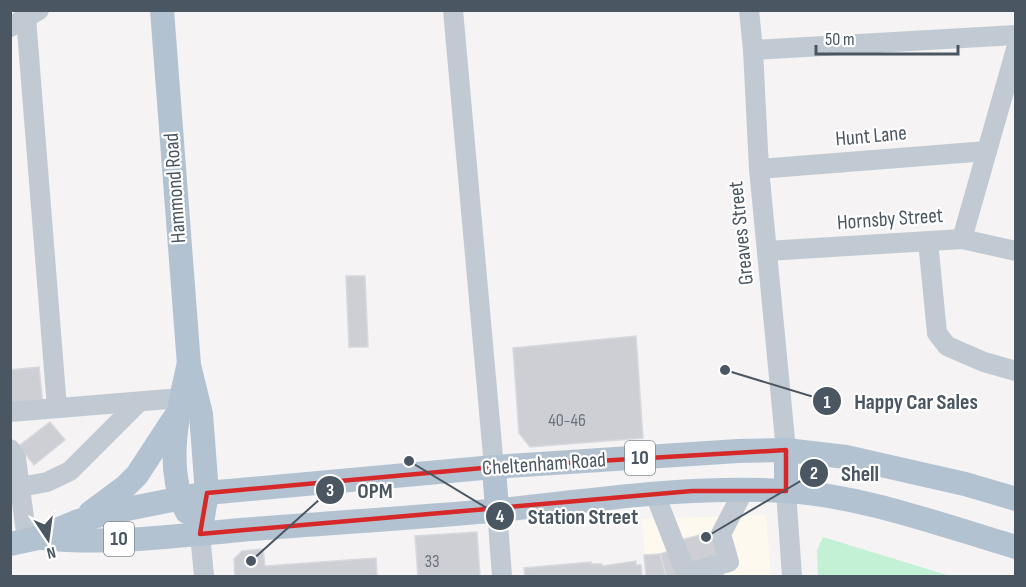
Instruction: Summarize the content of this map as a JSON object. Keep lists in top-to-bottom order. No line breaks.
{"streets":{"main road":["Hammond Road","10","Cheltenham Road"],"street":["Hunt Lane","Hornsby Street","Greaves Street"]},"crossings":[["Hunt Lane","Greaves Street"],["Hammond Road","Cheltenham Road"],["Hornsby Street","Greaves Street"],["Greaves Street","Cheltenham Road"]],"places":["Happy Car Sales","Station Street","Shell","OPM"],"house_numbers":["40-46","33"],"scale_bar":"50 m","north":"bottom"}
